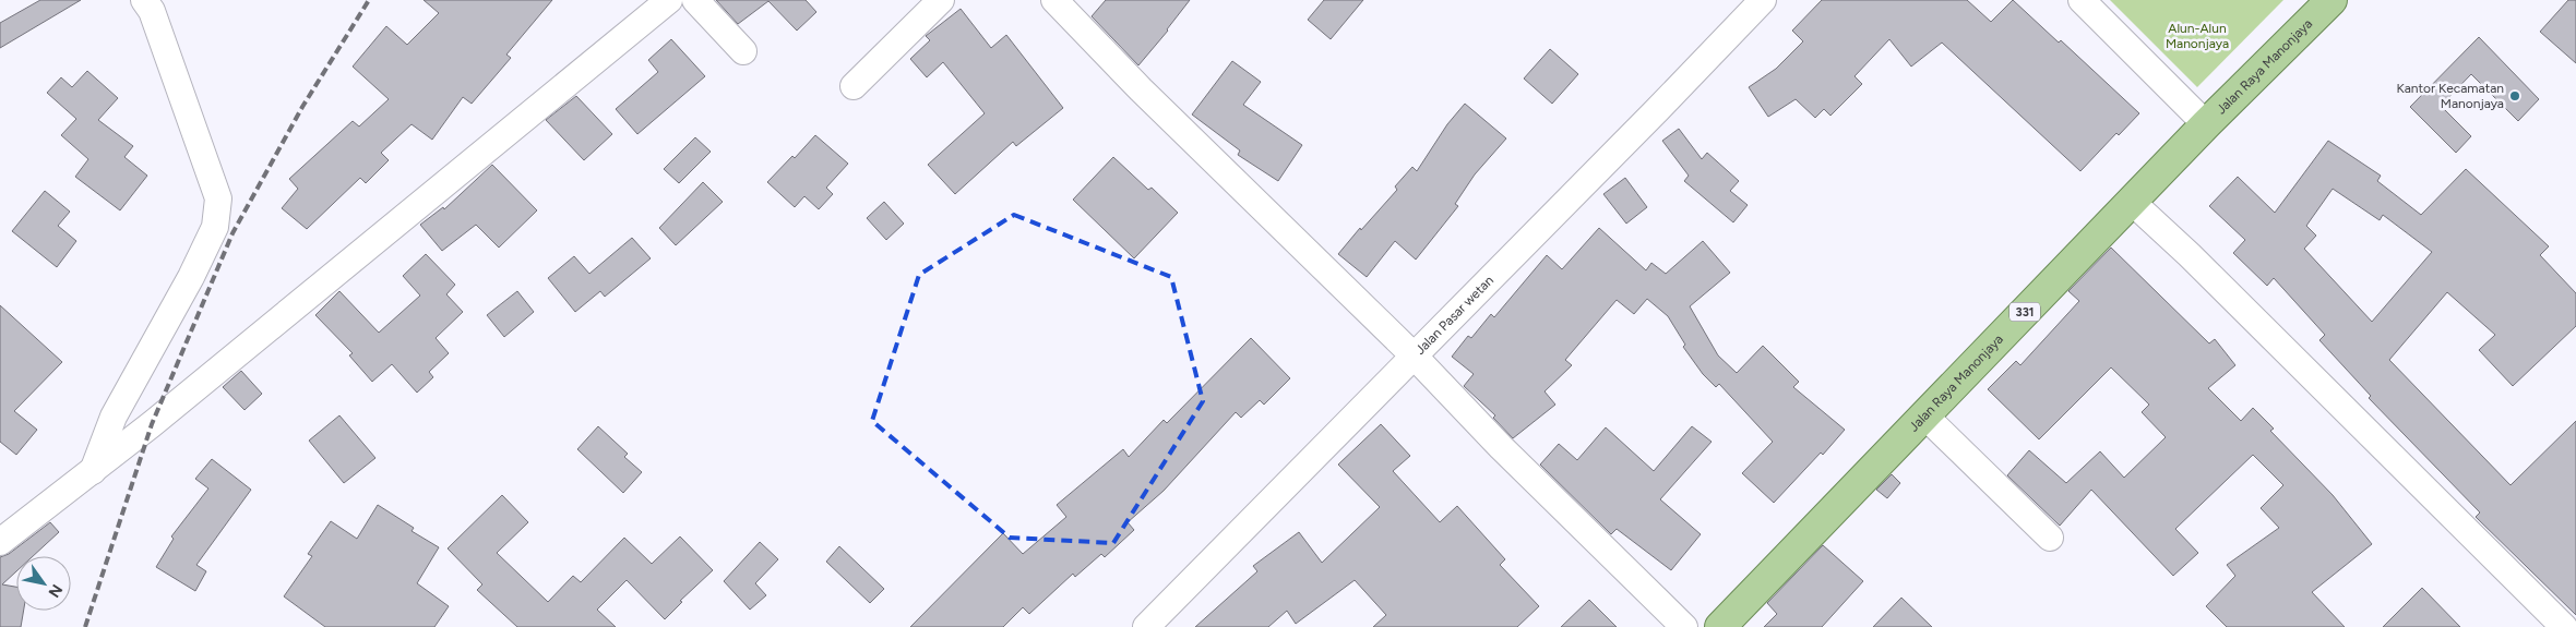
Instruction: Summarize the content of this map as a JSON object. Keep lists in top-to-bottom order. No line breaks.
{"streets":{"main road":["Jalan Raya Manonjaya","331"],"street":["Jalan Pasar wetan"]},"parks":["Alun-Alun Manonjaya"],"places":["Kantor Kecamatan Manonjaya"],"north":"bottom right"}
